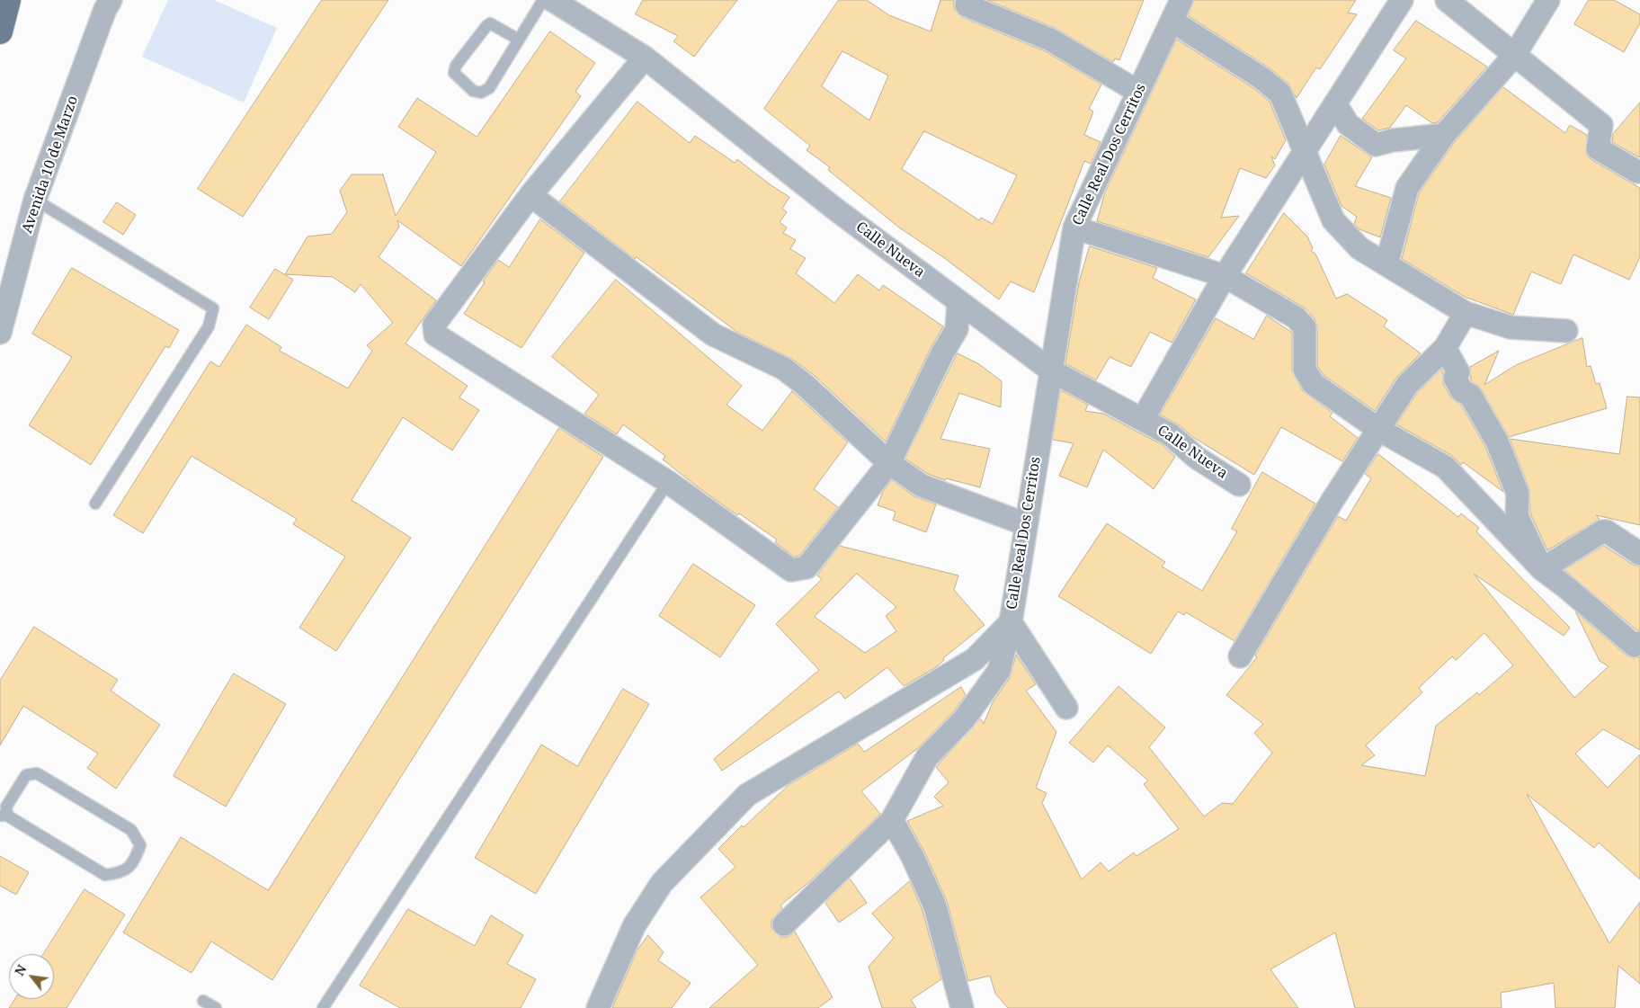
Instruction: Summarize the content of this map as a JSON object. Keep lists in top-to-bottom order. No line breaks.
{"streets":{"street":["Calle Real Dos Cerritos","Avenida 10 de Marzo","Calle Nueva"]},"crossings":[["Calle Real Dos Cerritos","Calle Nueva"]],"north":"top left"}
